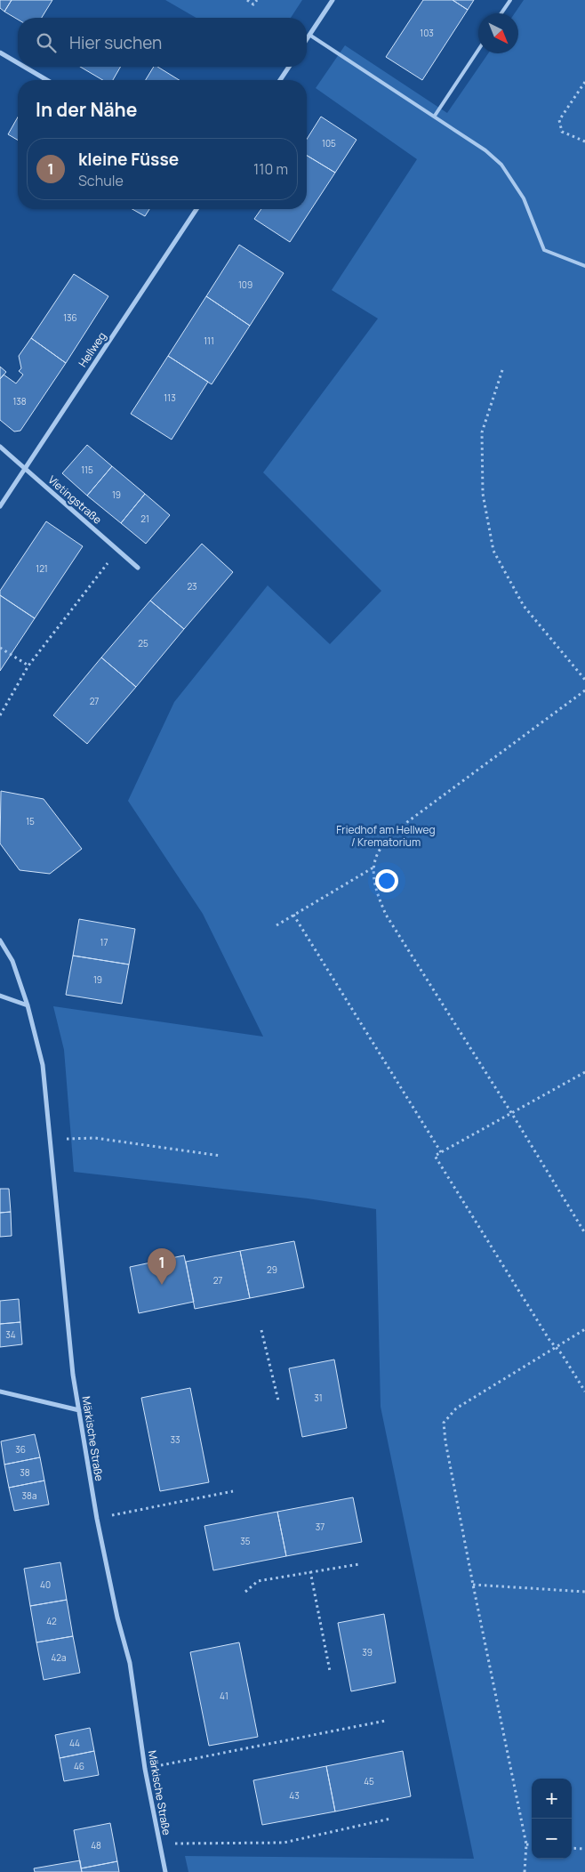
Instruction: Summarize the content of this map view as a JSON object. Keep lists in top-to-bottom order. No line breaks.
{"streets":{"street":["Hellweg","Vietingstraße","Märkische Straße"]},"crossings":[["Hellweg","Vietingstraße"]],"parks":["Friedhof am Hellweg / Krematorium"],"house_numbers":["103","105","109","136","111","113","138","115","19","21","121","23","25","27","15","17","19","29","27","34","31","33","36","38","38a","37","35","40","42","39","42a","41","44","46","45","43","48"],"north":"bottom right","page":{"search":"Hier suchen","heading":"In der Nähe","list":[{"mark":"1","name":"kleine Füsse","note":"Schule","value":"110 m"}],"pins":"1","map_buttons":["+","−"]}}
